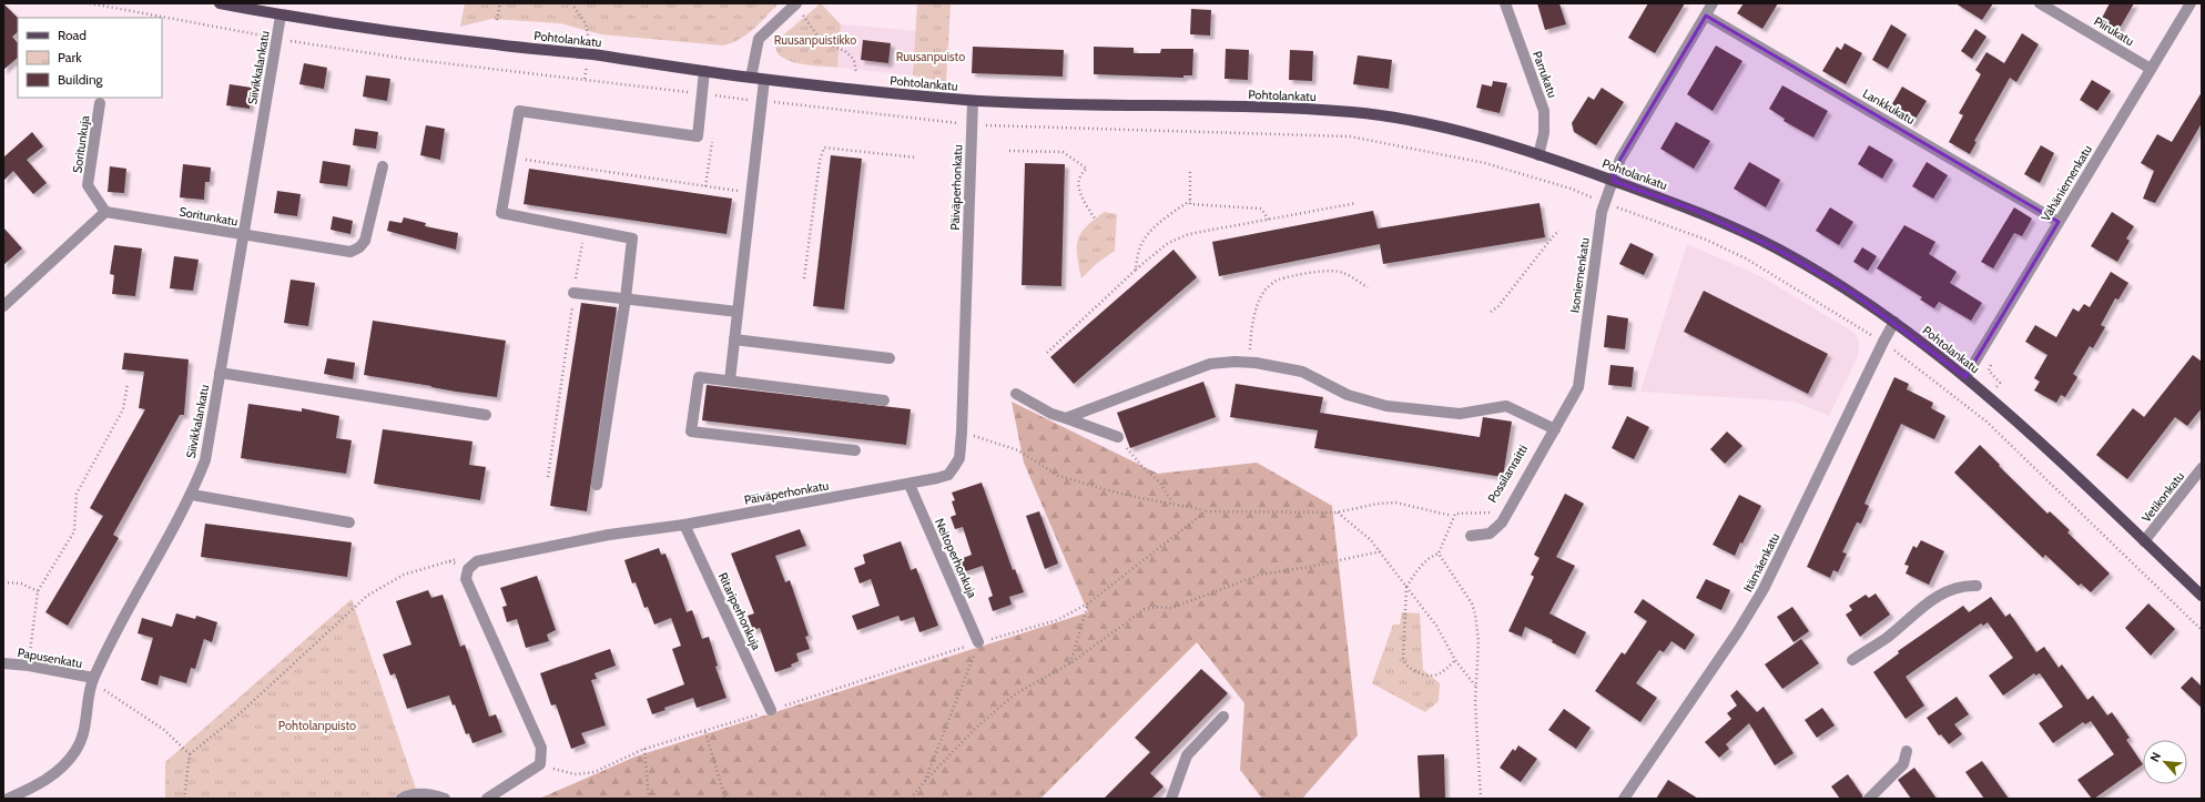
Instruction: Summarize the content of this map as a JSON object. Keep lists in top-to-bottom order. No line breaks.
{"streets":{"main road":["Pohtolankatu"],"street":["Piirukatu","Siivikkalankatu","Parrukatu","Lankkukatu","Soritunkuja","Vähäniemenkatu","Päiväperhonkatu","Soritunkatu","Isoniemenkatu","Vetikonkatu","Neitoperhonkuja","Itämäenkatu","Ritariperhonkuja","Papusenkatu"],"path":["Possilanraitti"]},"crossings":[["Piirukatu","Vähäniemenkatu"],["Pohtolankatu","Siivikkalankatu"],["Pohtolankatu","Parrukatu"],["Pohtolankatu","Vähäniemenkatu"],["Pohtolankatu","Päiväperhonkatu"],["Pohtolankatu","Isoniemenkatu"],["Pohtolankatu","Vetikonkatu"],["Pohtolankatu","Itämäenkatu"],["Siivikkalankatu","Soritunkatu"],["Siivikkalankatu","Papusenkatu"],["Lankkukatu","Vähäniemenkatu"],["Lankkukatu","Isoniemenkatu"],["Soritunkuja","Soritunkatu"],["Päiväperhonkatu","Neitoperhonkuja"],["Päiväperhonkatu","Ritariperhonkuja"]],"parks":["Ruusanpuistikko","Ruusanpuisto","Pohtolanpuisto"],"legend":["Road","Park","Building"],"north":"top left"}
